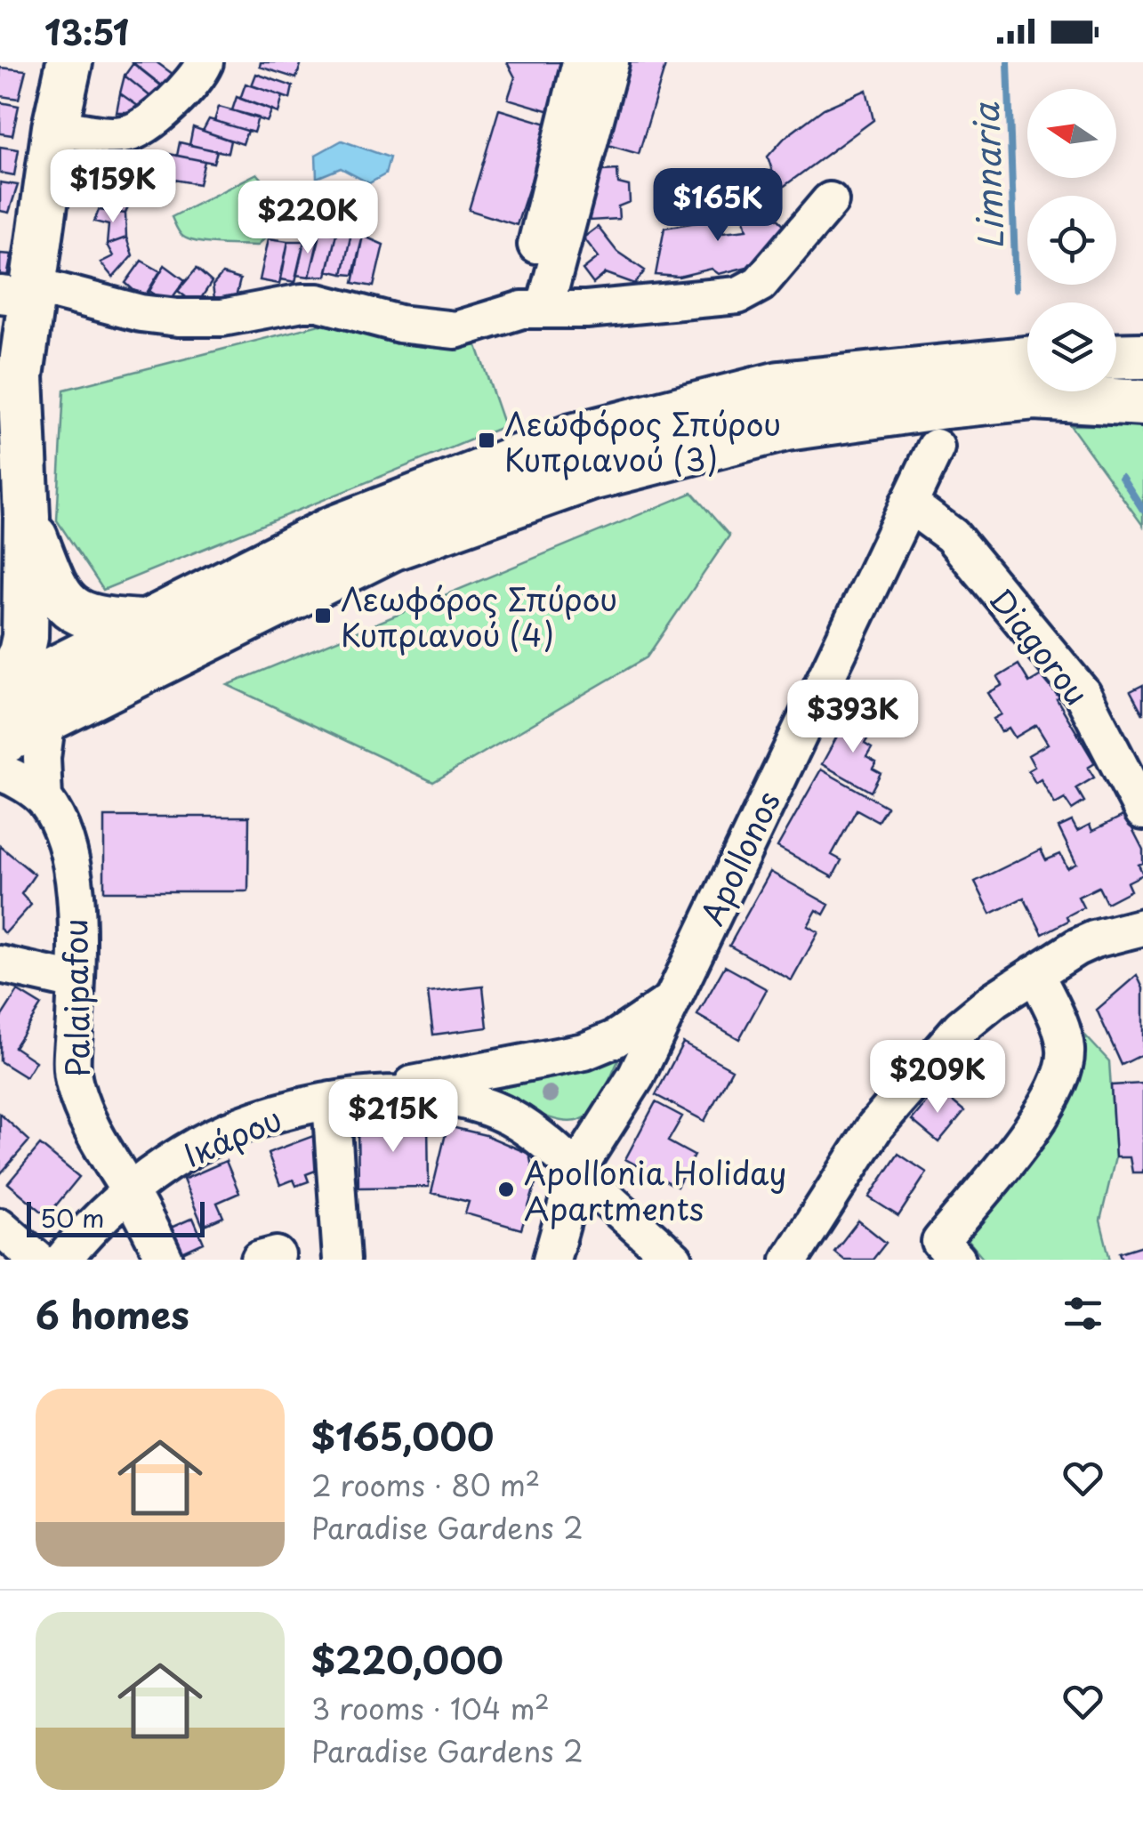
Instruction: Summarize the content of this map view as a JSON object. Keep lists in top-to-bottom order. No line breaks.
{"streets":{"street":["Diagorou","Apollonos","Palaipafou","Ικάρου"]},"crossings":[["Diagorou","Apollonos"],["Apollonos","Ικάρου"],["Palaipafou","Ικάρου"]],"water":["Limnaria"],"places":{"transit":["Λεωφόρος Σπύρου Κυπριανού (3)","Λεωφόρος Σπύρου Κυπριανού (4)"],"other":["Apollonia Holiday Apartments"]},"scale_bar":"50 m","north":"left","page":{"status":"13:51","price":["$159K","$165K","$220K","$393K","$209K","$215K"],"scale":"50 m","heading":"6 homes","list":[{"name":"$165,000","note":"2 rooms · 80 m² · Paradise Gardens 2"},{"name":"$220,000","note":"3 rooms · 104 m² · Paradise Gardens 2"}]}}
